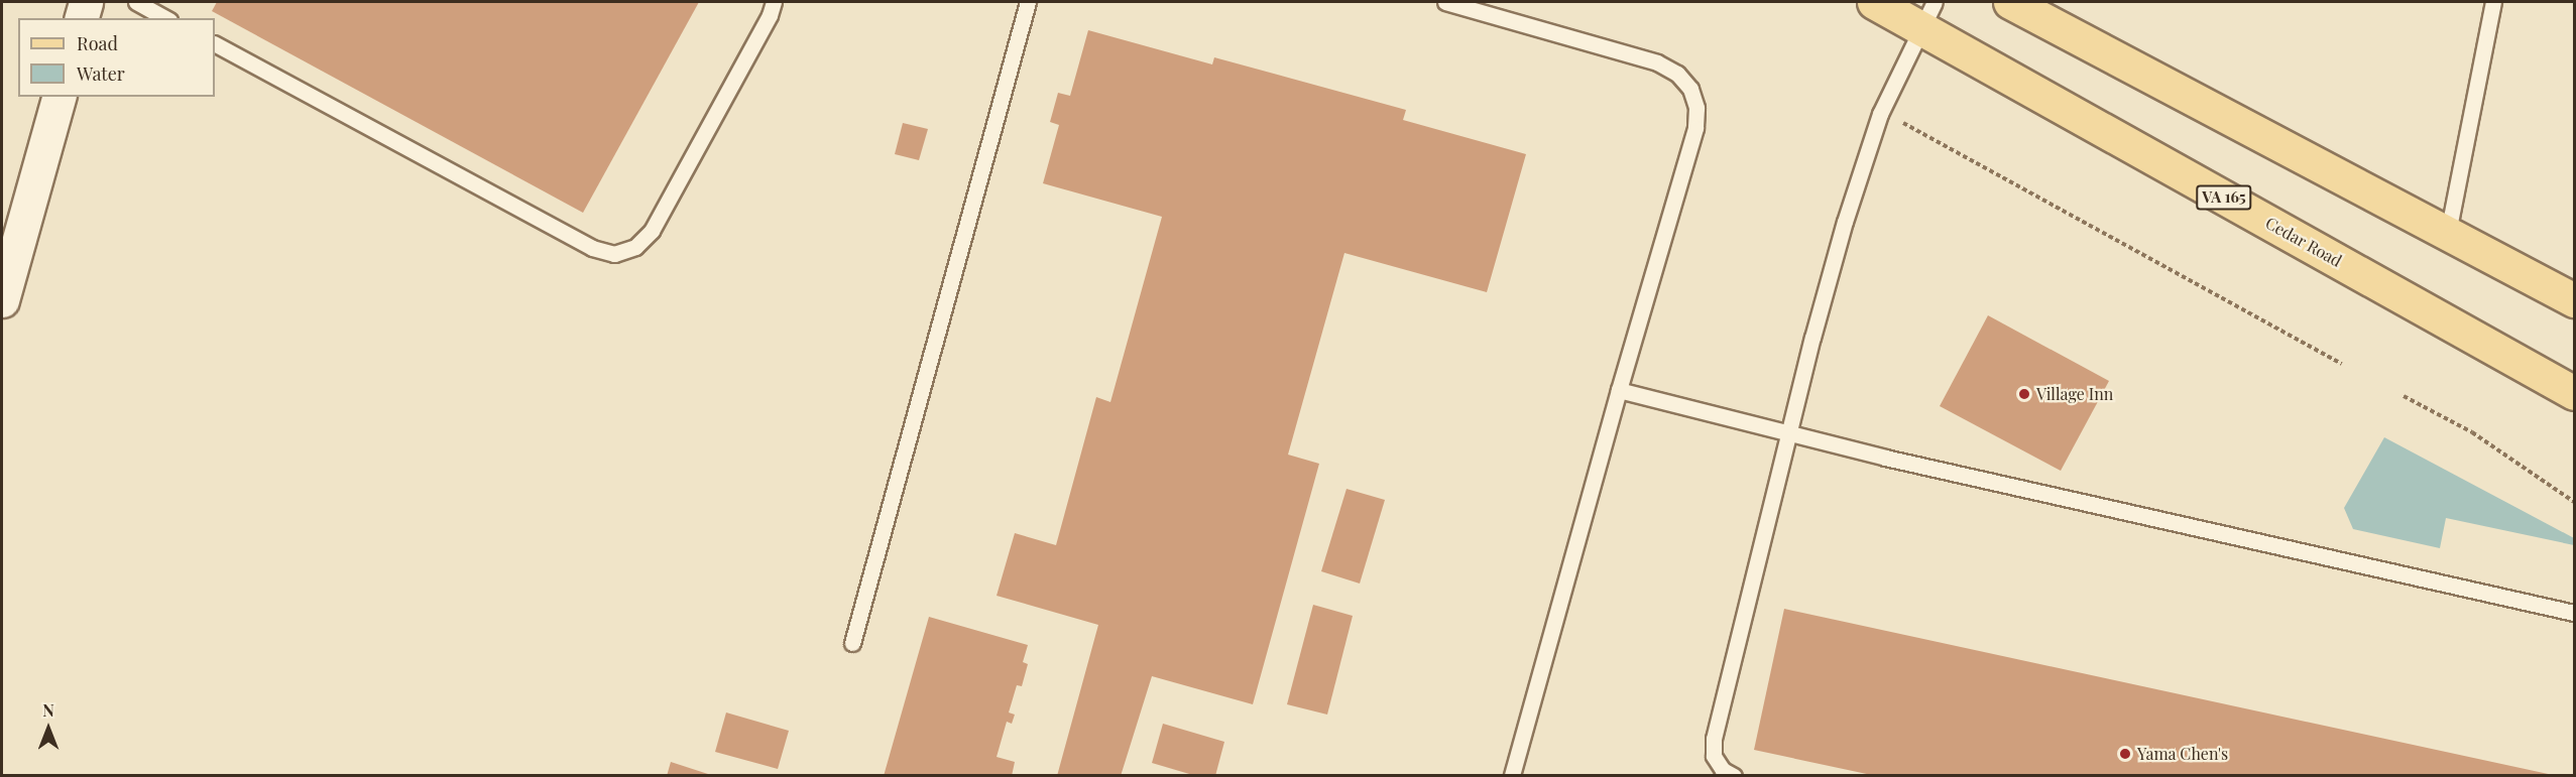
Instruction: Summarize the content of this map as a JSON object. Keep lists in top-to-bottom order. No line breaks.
{"streets":{"main road":["VA 165","Cedar Road"]},"places":["Village Inn","Yama Chen's"],"legend":["Road","Water"],"north":"top"}
